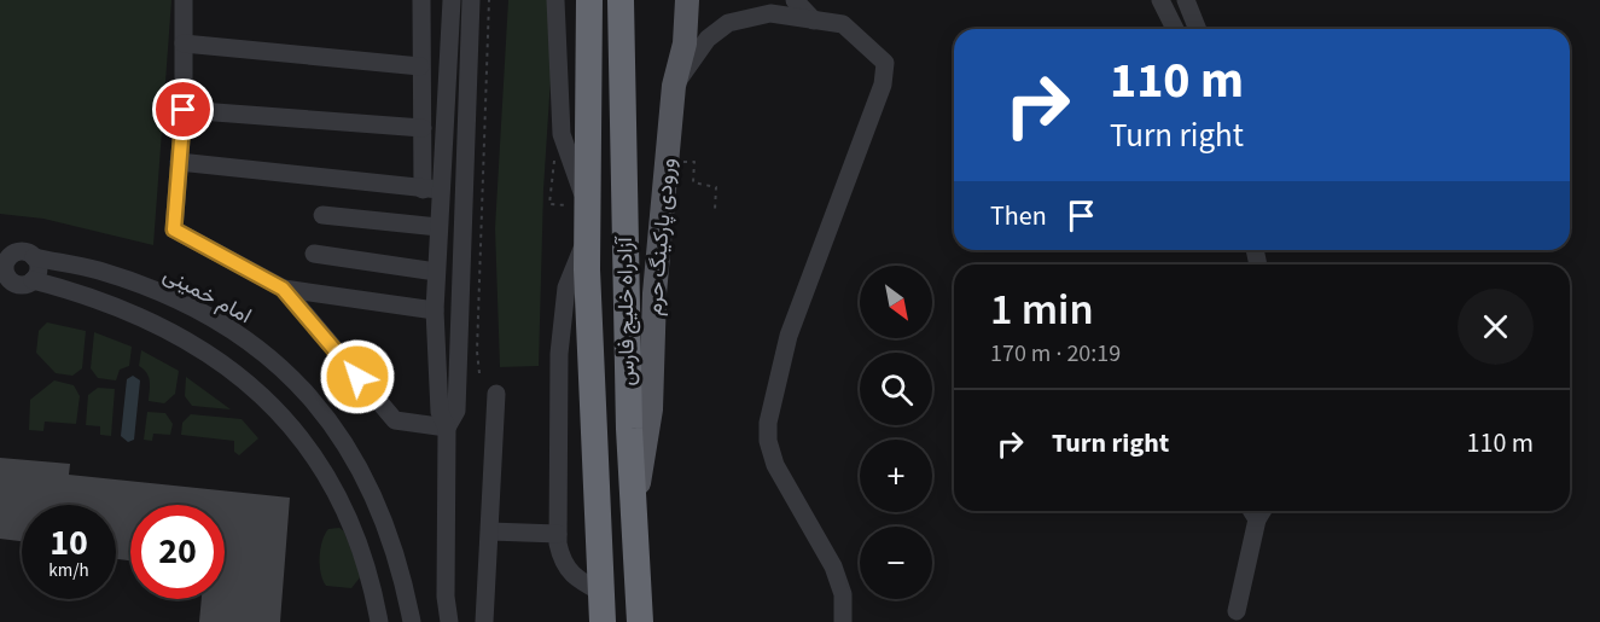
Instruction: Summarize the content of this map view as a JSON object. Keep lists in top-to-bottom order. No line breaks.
{"streets":{"highway":["آزادراه خلیج فارس"],"main road":["ورودی پارکینگ حرم"],"street":["امام خمینی"]},"crossings":[["ورودی پارکینگ حرم","آزادراه خلیج فارس"]],"north":"bottom right","page":{"turn":["110 m","Turn right"],"then":"Then","heading":["1 min","170 m · 20:19"],"map_buttons":["+","−"],"list":[{"name":"Turn right","value":"110 m"}],"speed":"10 km/h","limit":"20"}}
